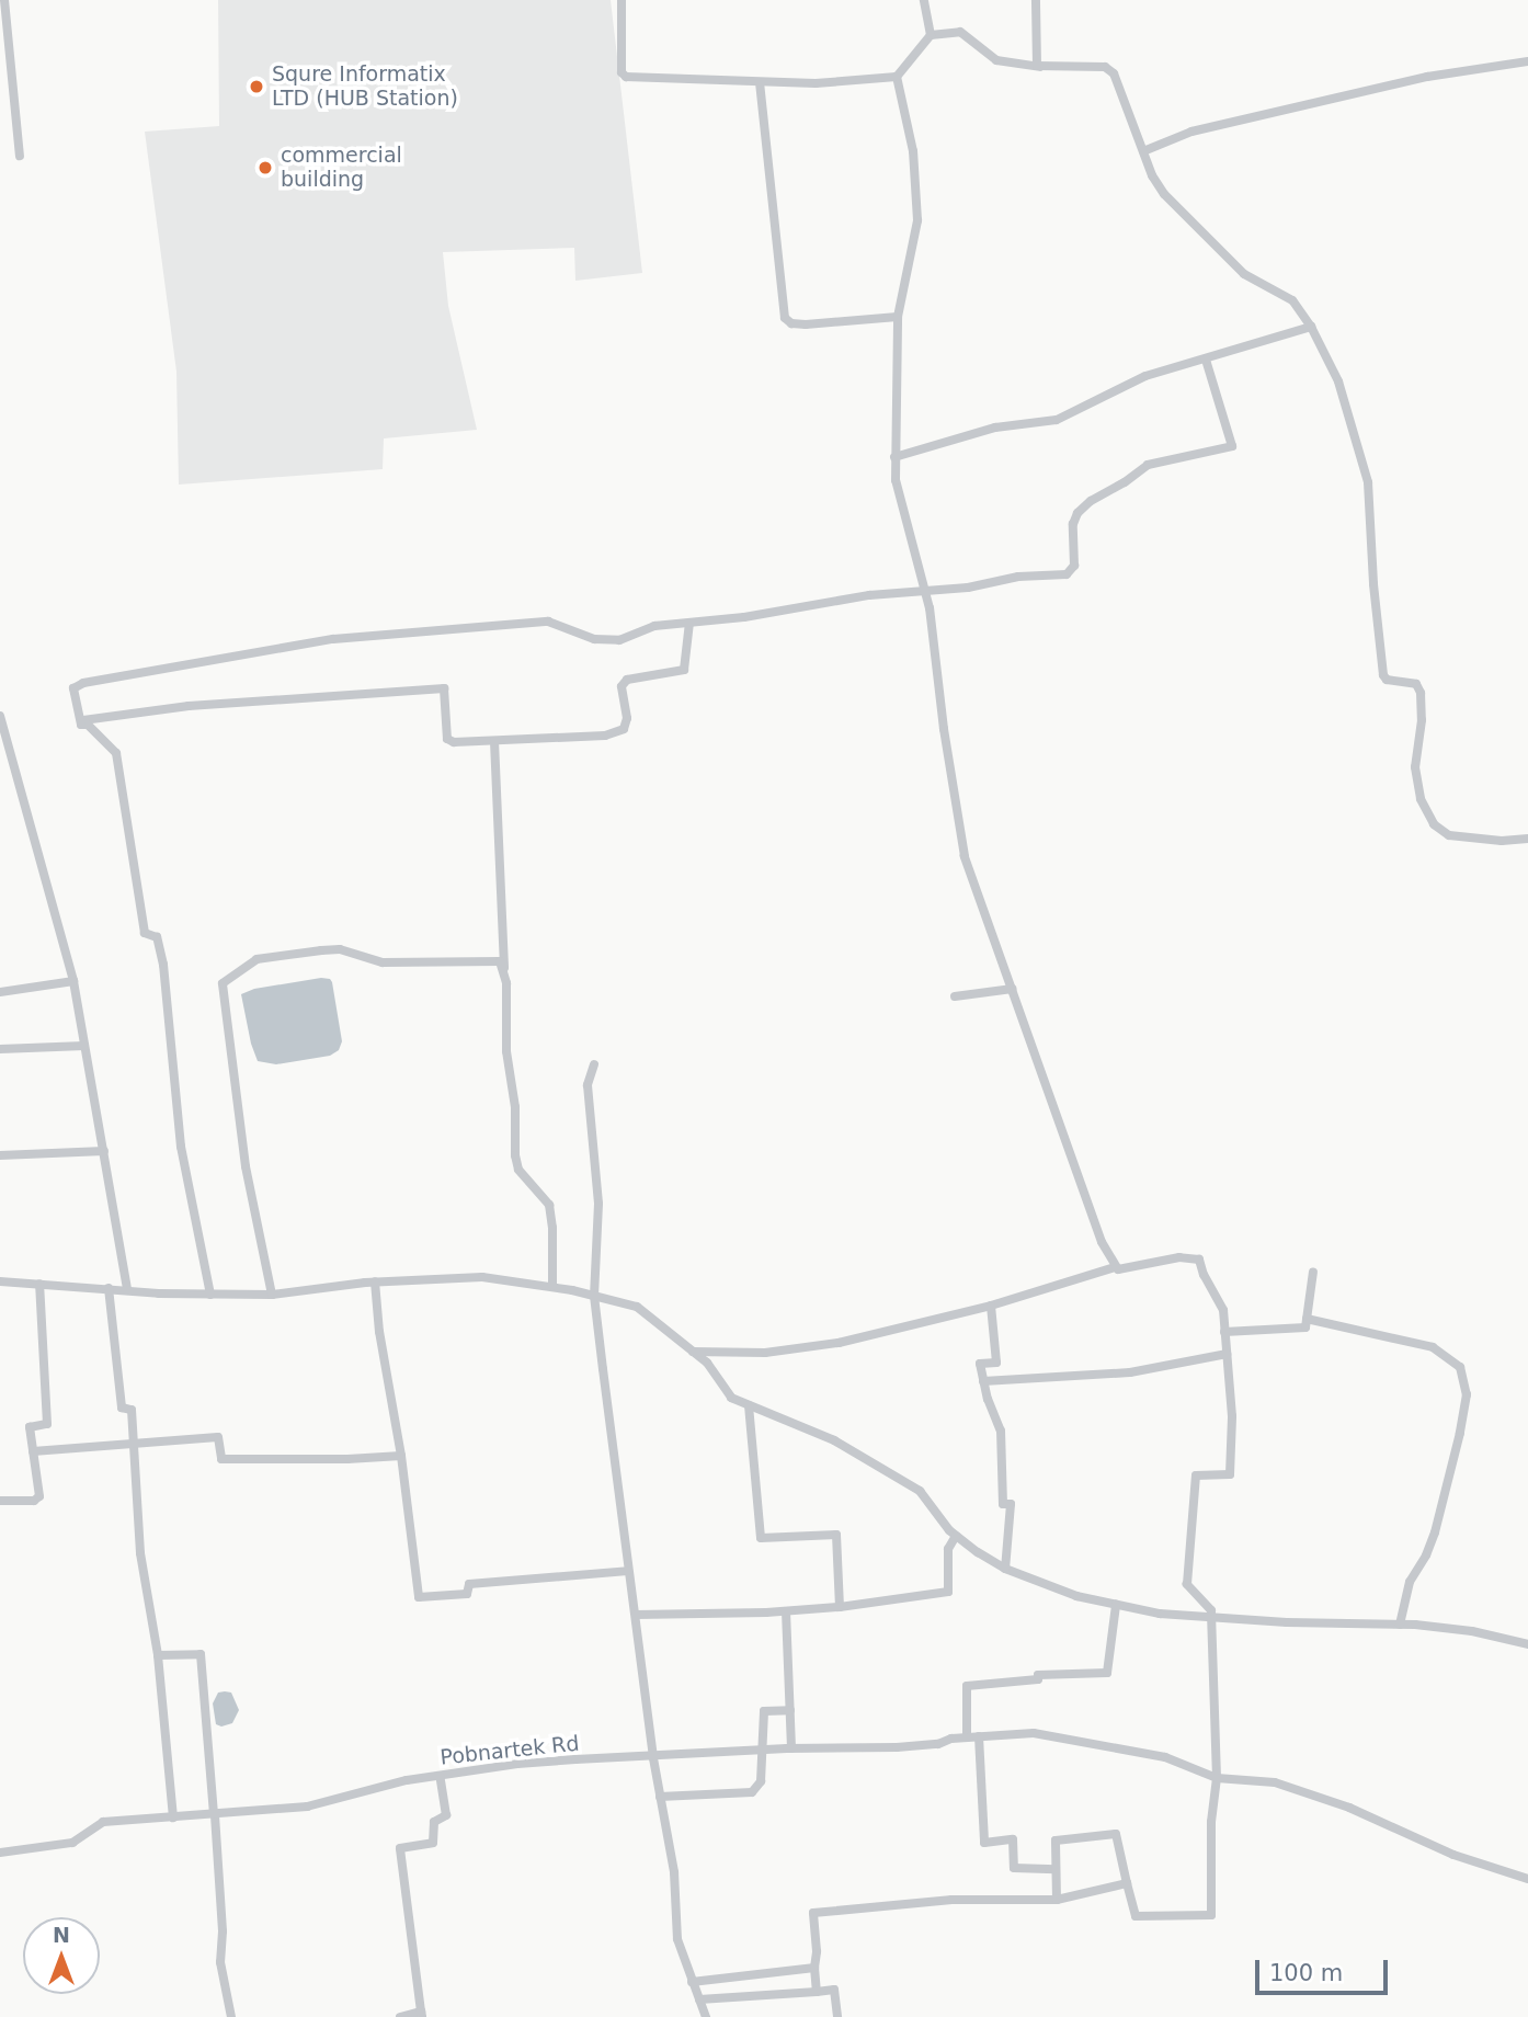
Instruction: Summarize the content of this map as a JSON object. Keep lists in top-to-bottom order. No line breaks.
{"streets":{"street":["Pobnartek Rd"]},"places":["Squre Informatix LTD (HUB Station)","commercial building"],"scale_bar":"100 m","north":"top"}
